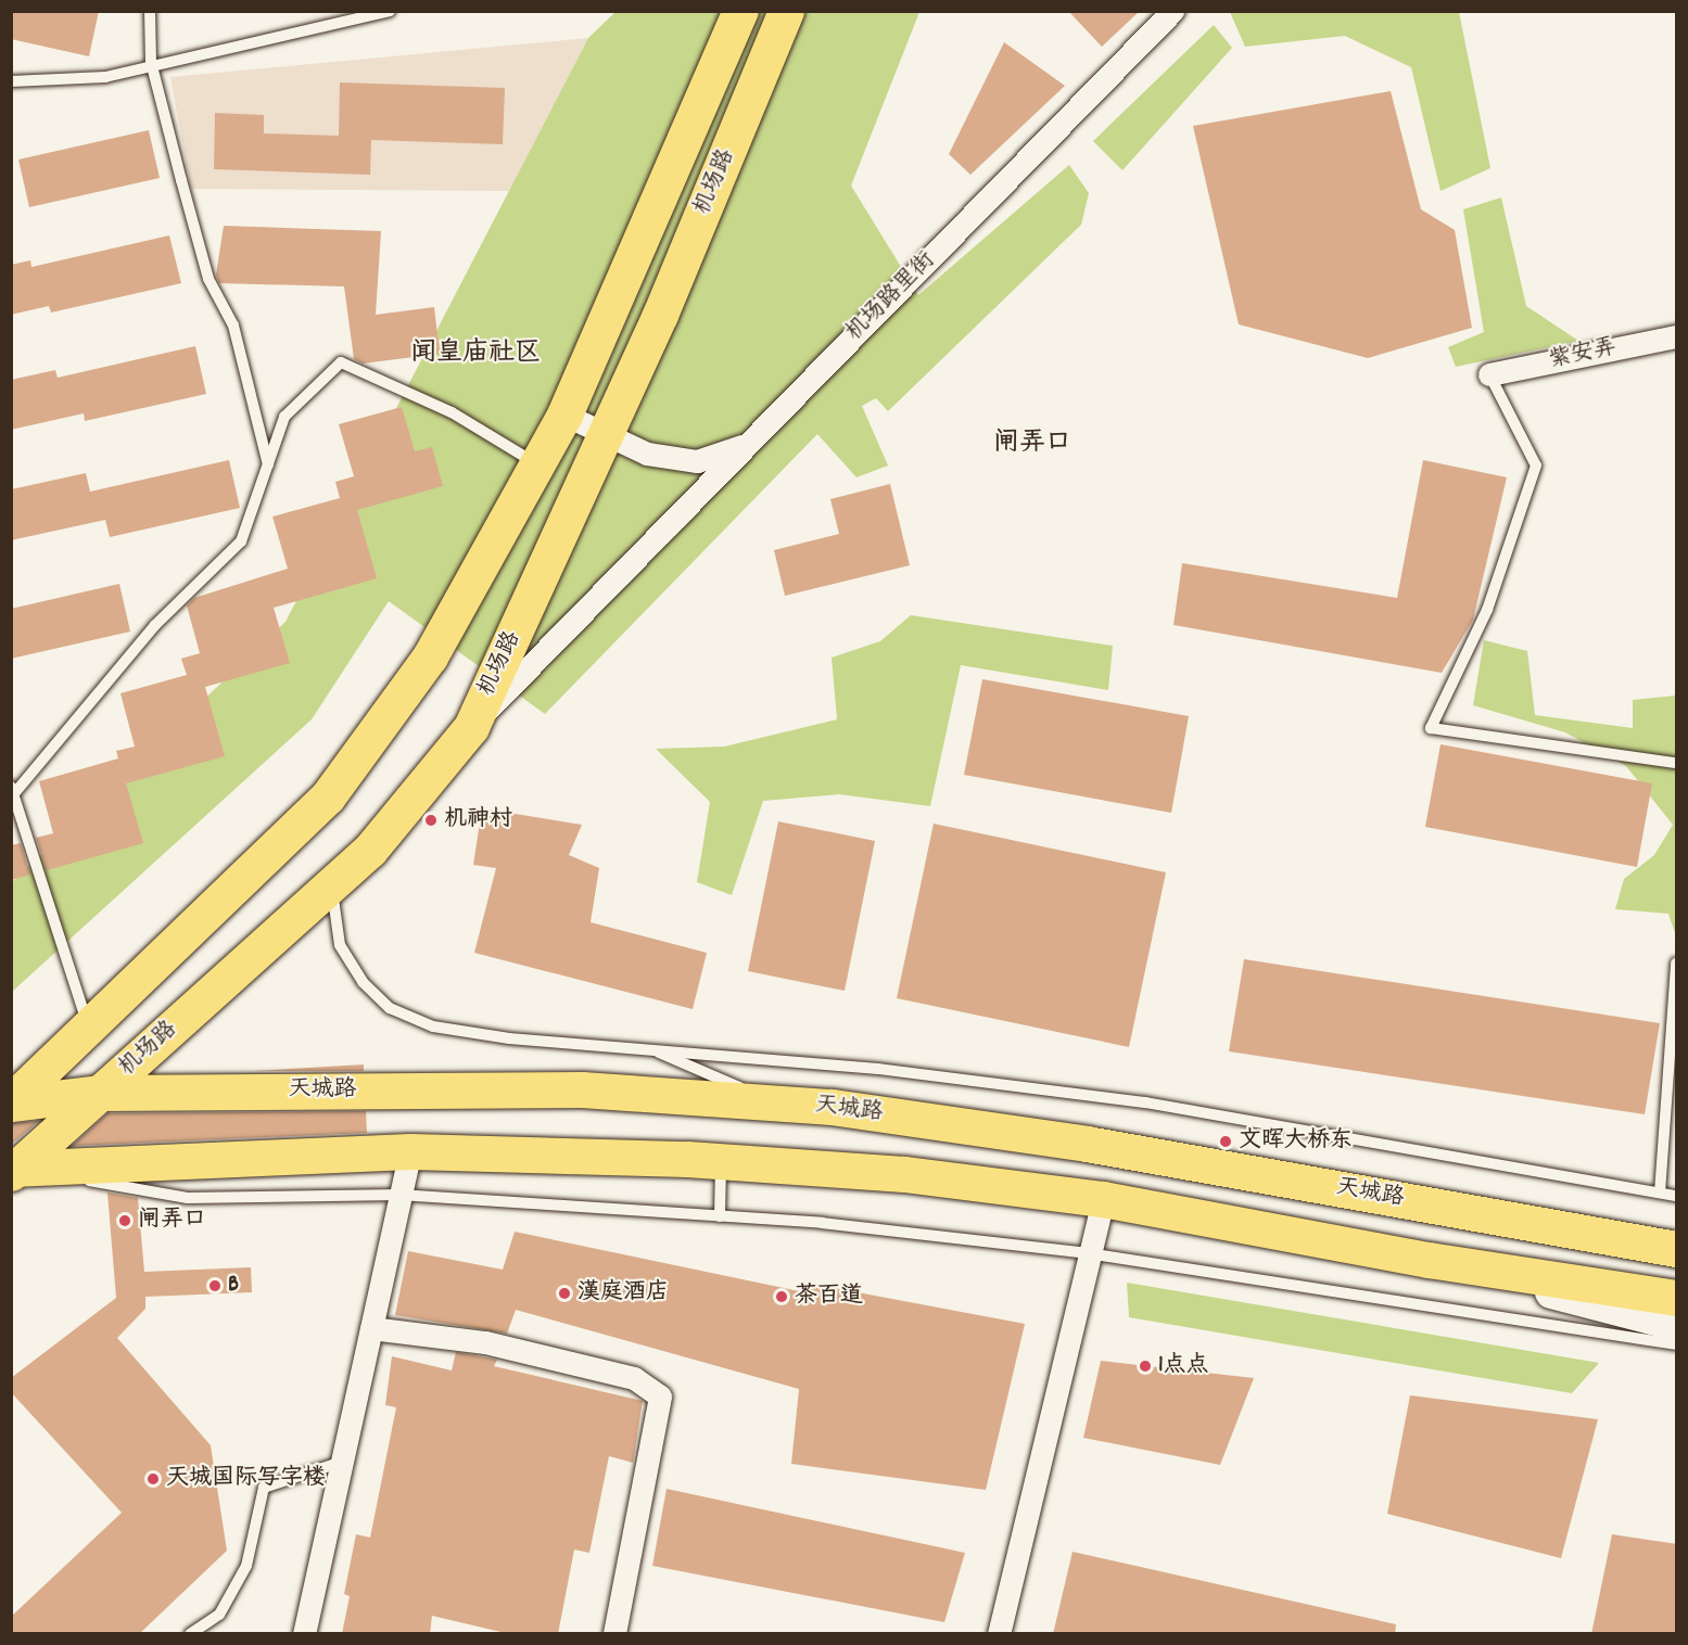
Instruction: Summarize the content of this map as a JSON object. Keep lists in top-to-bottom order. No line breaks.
{"streets":{"main road":["机场路","天城路"],"street":["机场路里街","紫安弄"]},"crossings":[["机场路","机场路里街"],["机场路","天城路"]],"districts":["闻皇庙社区","闸弄口"],"places":["机神村","文晖大桥东","闸弄口","B","漢庭酒店","茶百道","1点点","天城国际写字楼"]}
